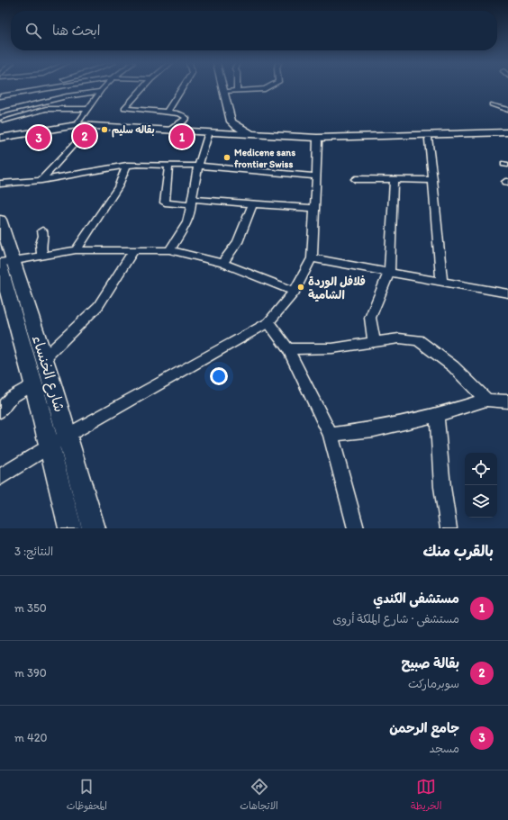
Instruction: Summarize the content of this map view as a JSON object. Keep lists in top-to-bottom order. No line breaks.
{"streets":{"street":["شارع الخنساء"]},"places":["بقاله سليم","Medicene sans frontier Swiss","فلافل الوردة الشامية"],"page":{"search":"ابحث هنا","pins":["2","1","3"],"heading":["بالقرب منك","النتائج: 3"],"list":[{"mark":"1","name":"مستشفى الكندي","note":"مستشفى · شارع الملكة أروى","value":"350 m"},{"mark":"2","name":"بقالة صبيح","note":"سوبرماركت","value":"390 m"},{"mark":"3","name":"جامع الرحمن","note":"مسجد","value":"420 m"}],"nav":["الخريطة","الاتجاهات","المحفوظات"]}}
